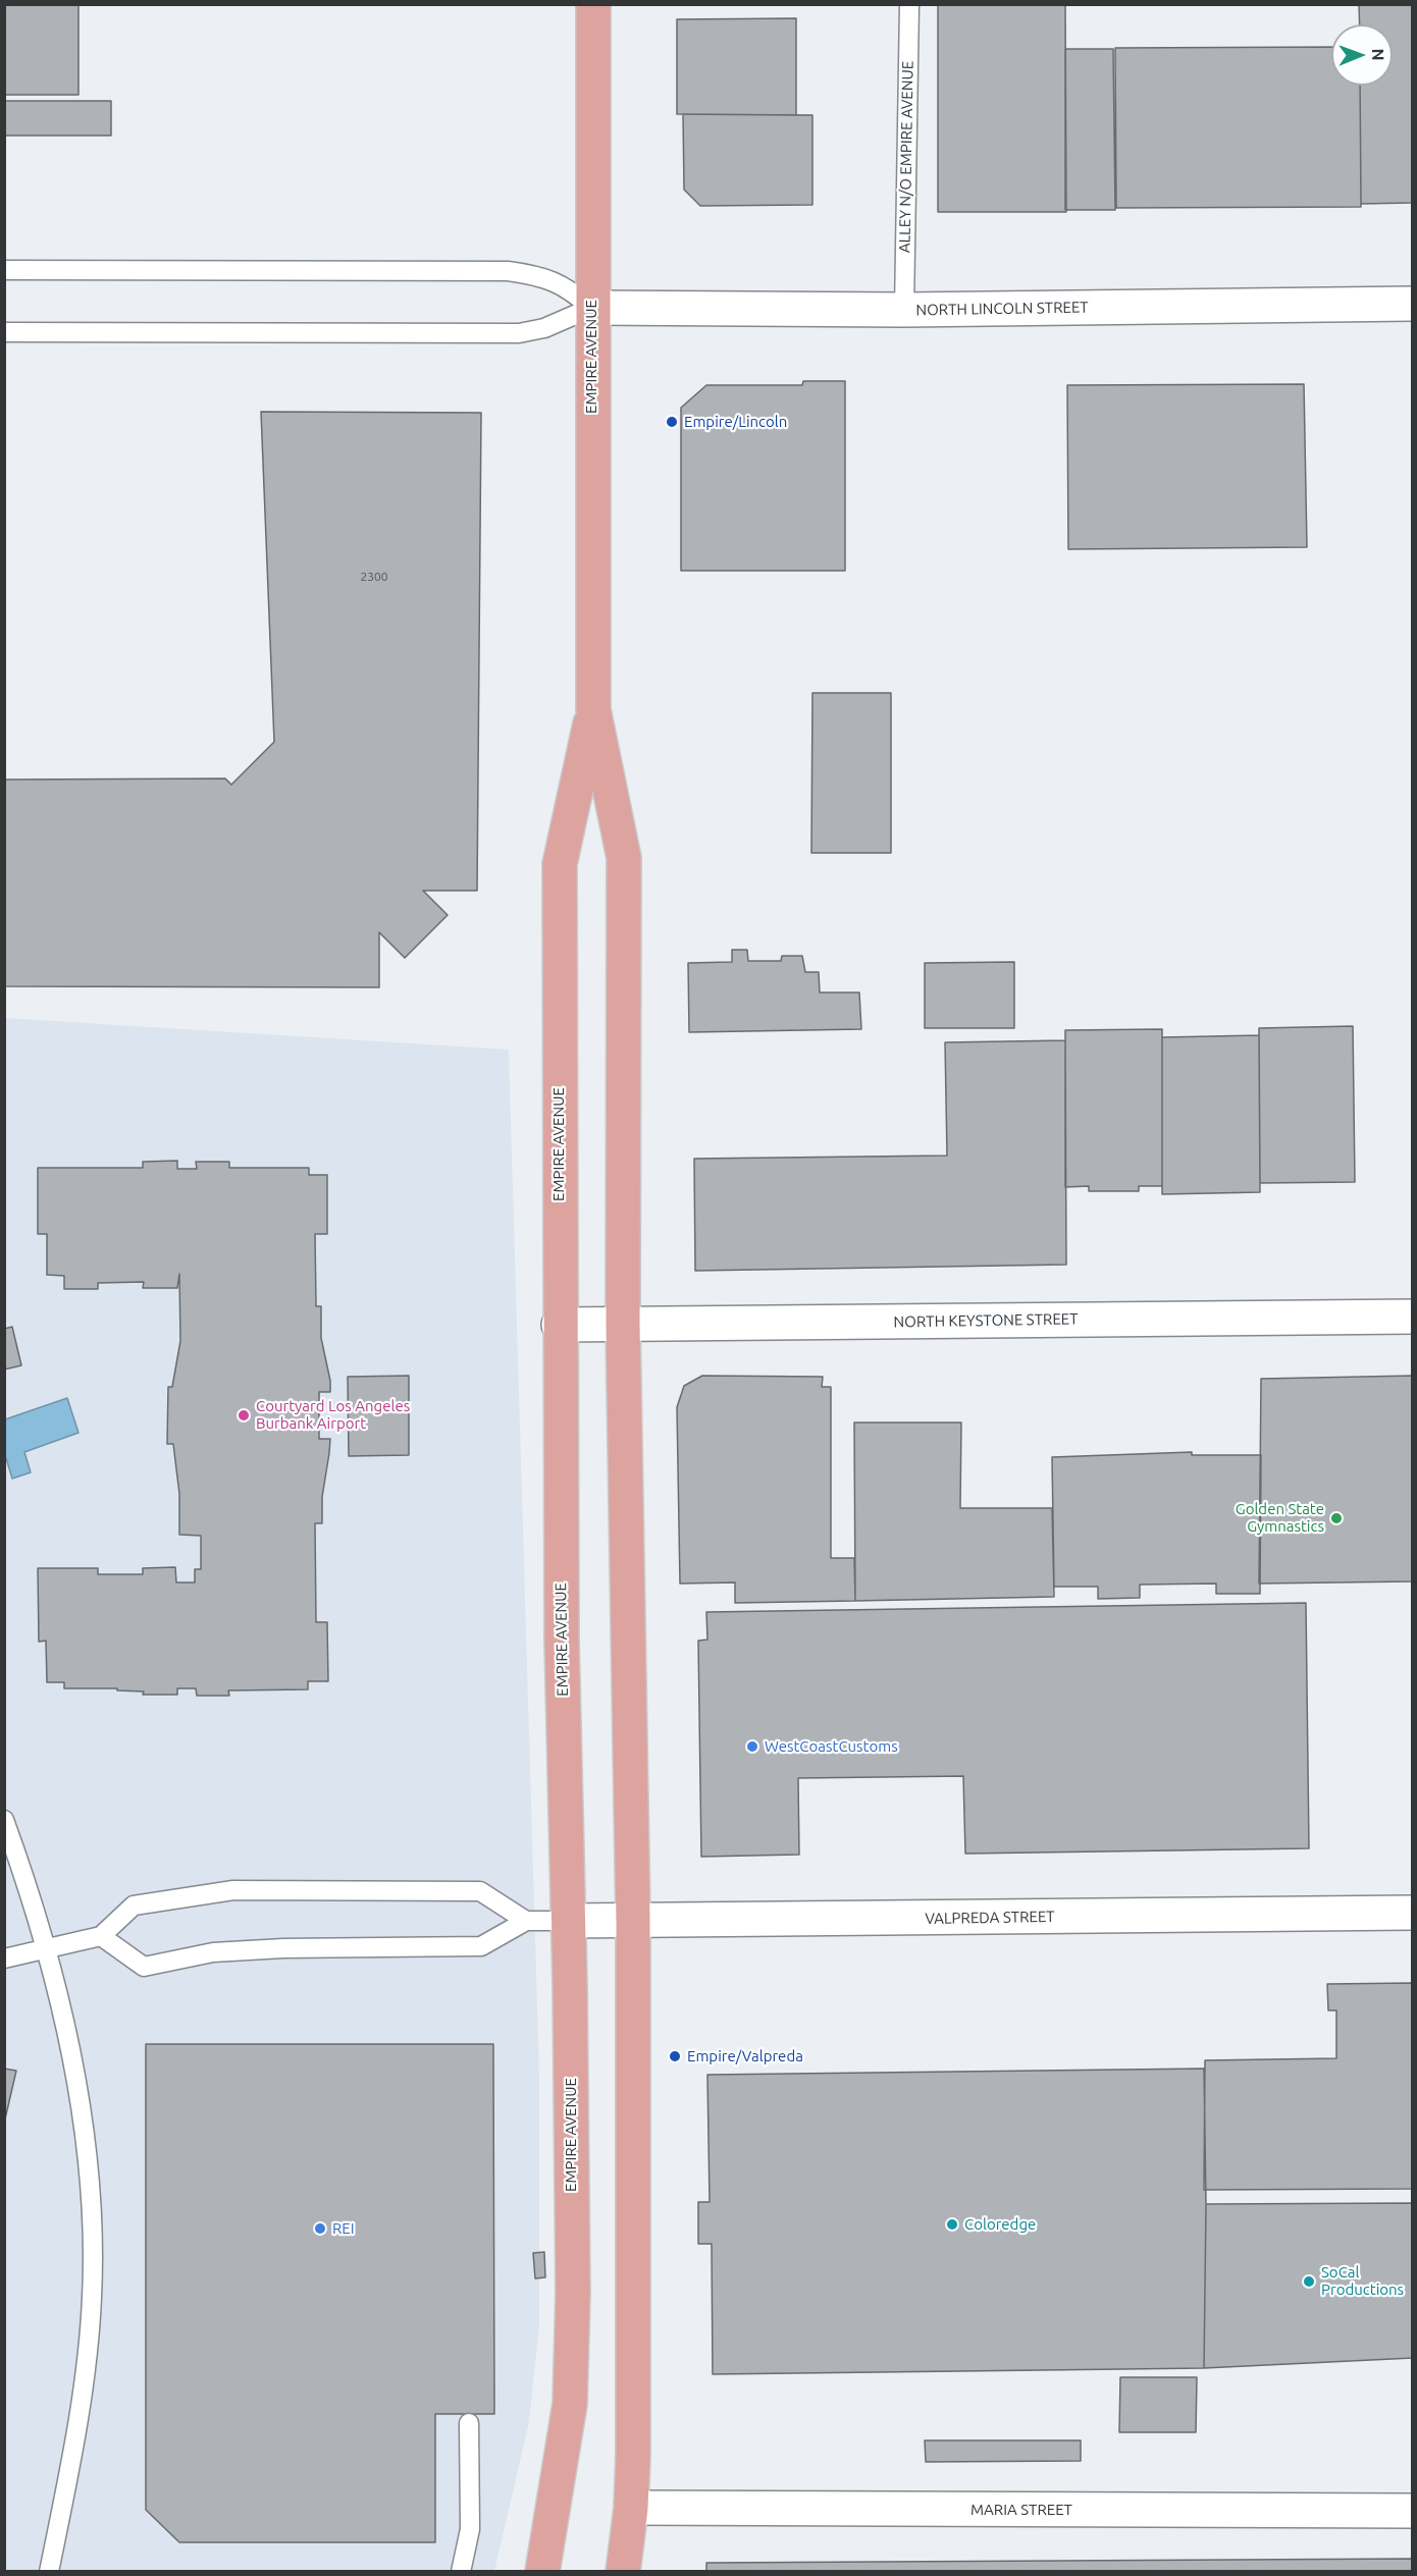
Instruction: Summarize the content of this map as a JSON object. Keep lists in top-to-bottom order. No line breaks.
{"streets":{"main road":["EMPIRE AVENUE"],"street":["NORTH LINCOLN STREET","NORTH KEYSTONE STREET","VALPREDA STREET","MARIA STREET"],"lane":["ALLEY N/O EMPIRE AVENUE"]},"crossings":[["ALLEY N/O EMPIRE AVENUE","NORTH LINCOLN STREET"],["NORTH LINCOLN STREET","EMPIRE AVENUE"],["EMPIRE AVENUE","NORTH KEYSTONE STREET"],["EMPIRE AVENUE","VALPREDA STREET"],["EMPIRE AVENUE","MARIA STREET"]],"places":["Empire/Lincoln","Courtyard Los Angeles Burbank Airport","Golden State Gymnastics","WestCoastCustoms","Empire/Valpreda","Coloredge","REI","SoCal Productions"],"house_numbers":["2300"],"north":"right"}
